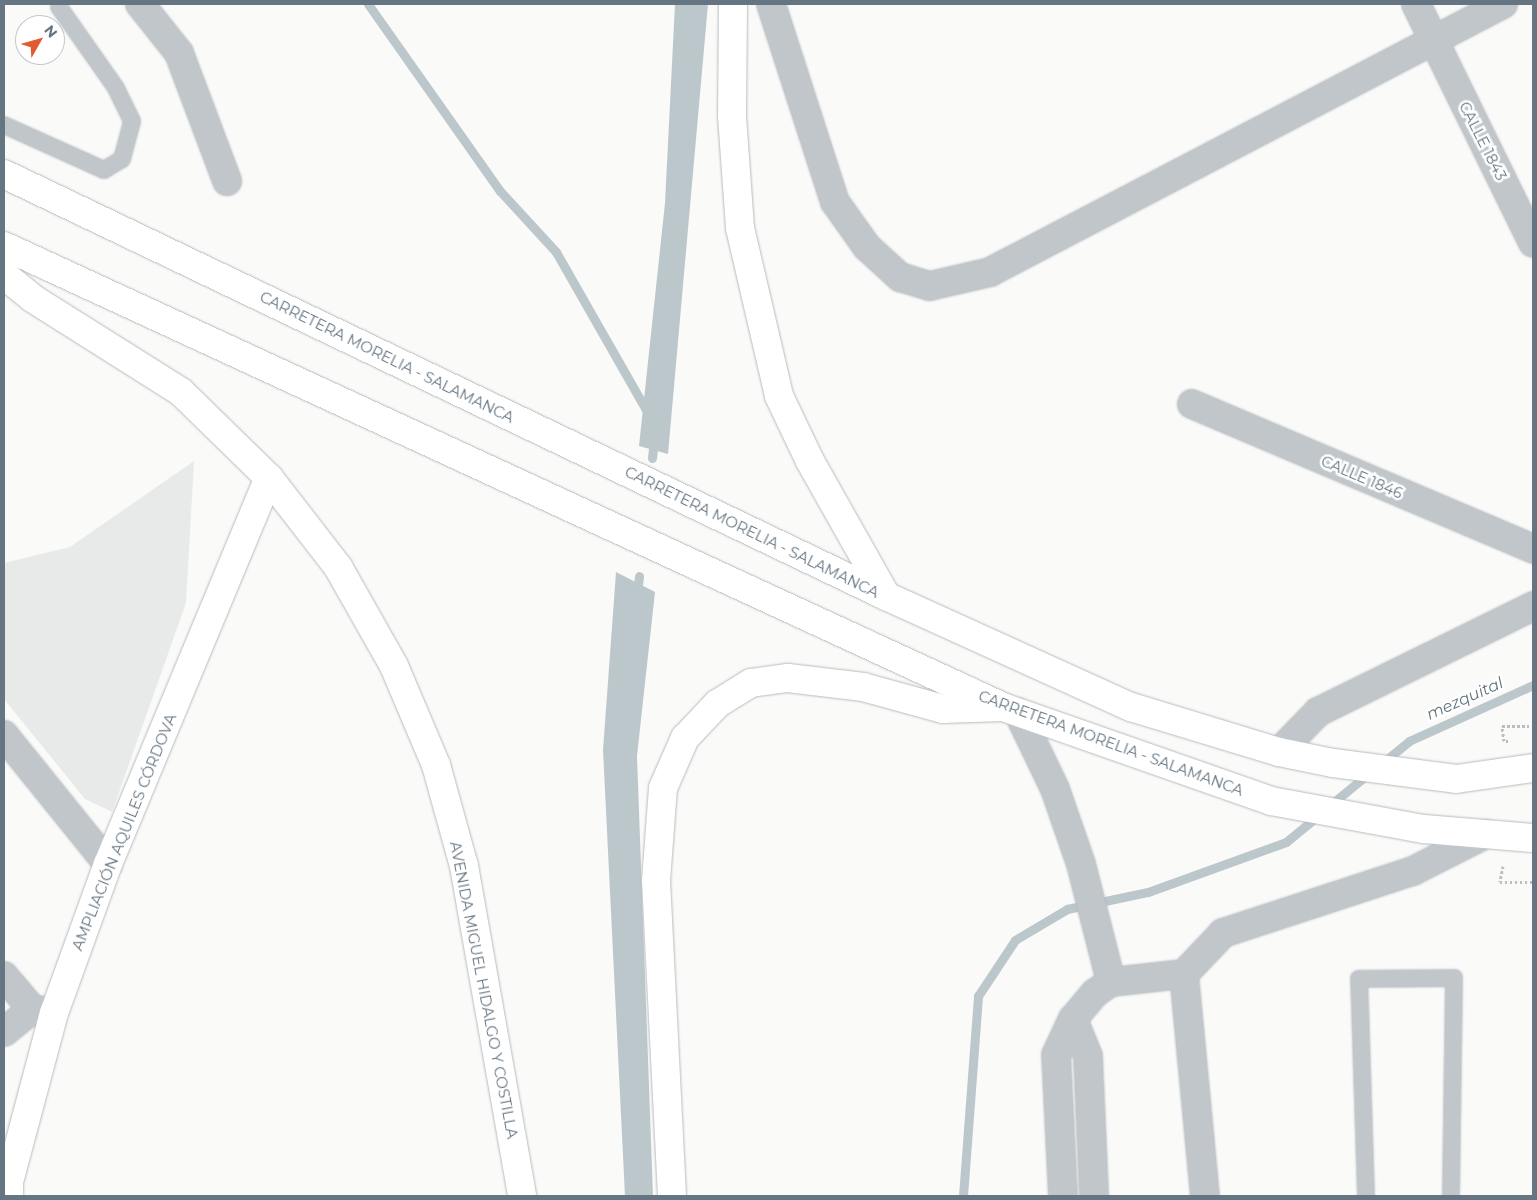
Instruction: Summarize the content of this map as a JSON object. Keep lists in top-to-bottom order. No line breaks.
{"streets":{"main road":["CARRETERA MORELIA - SALAMANCA","AMPLIACIÓN AQUILES CÓRDOVA","AVENIDA MIGUEL HIDALGO Y COSTILLA"],"street":["CALLE 1843","CALLE 1846"]},"crossings":[["AMPLIACIÓN AQUILES CÓRDOVA","AVENIDA MIGUEL HIDALGO Y COSTILLA"]],"water":["mezquital"],"north":"top right"}
